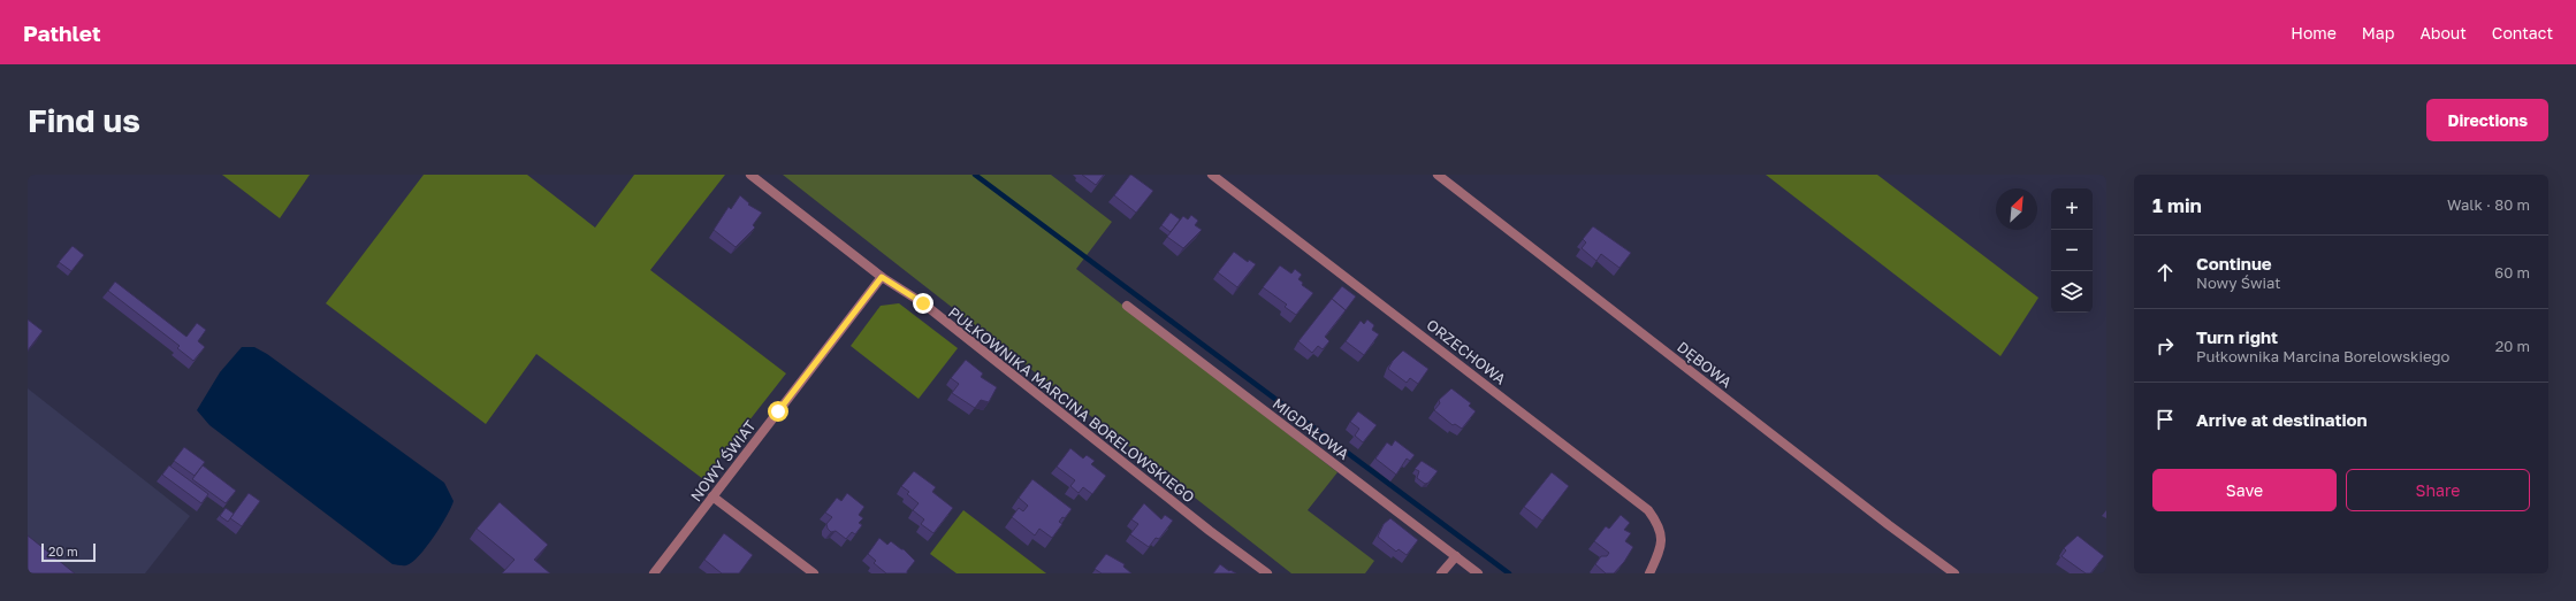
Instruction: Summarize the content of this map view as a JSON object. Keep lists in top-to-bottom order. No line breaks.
{"streets":{"street":["ORZECHOWA","DĘBOWA","PUŁKOWNIKA MARCINA BORELOWSKIEGO","MIGDAŁOWA","NOWY ŚWIAT"]},"crossings":[["PUŁKOWNIKA MARCINA BORELOWSKIEGO","NOWY ŚWIAT"]],"scale_bar":"20 m","north":"top right","page":{"header":"Pathlet","nav":["Home","Map","About","Contact"],"buttons":["Directions",["Save","Share"]],"title":"Find us","heading":["1 min","Walk · 80 m"],"map_buttons":["+","−"],"list":[["Continue","Nowy Świat","60 m"],["Turn right","Pułkownika Marcina Borelowskiego","20 m"],"Arrive at destination"],"scale":"20 m"}}
